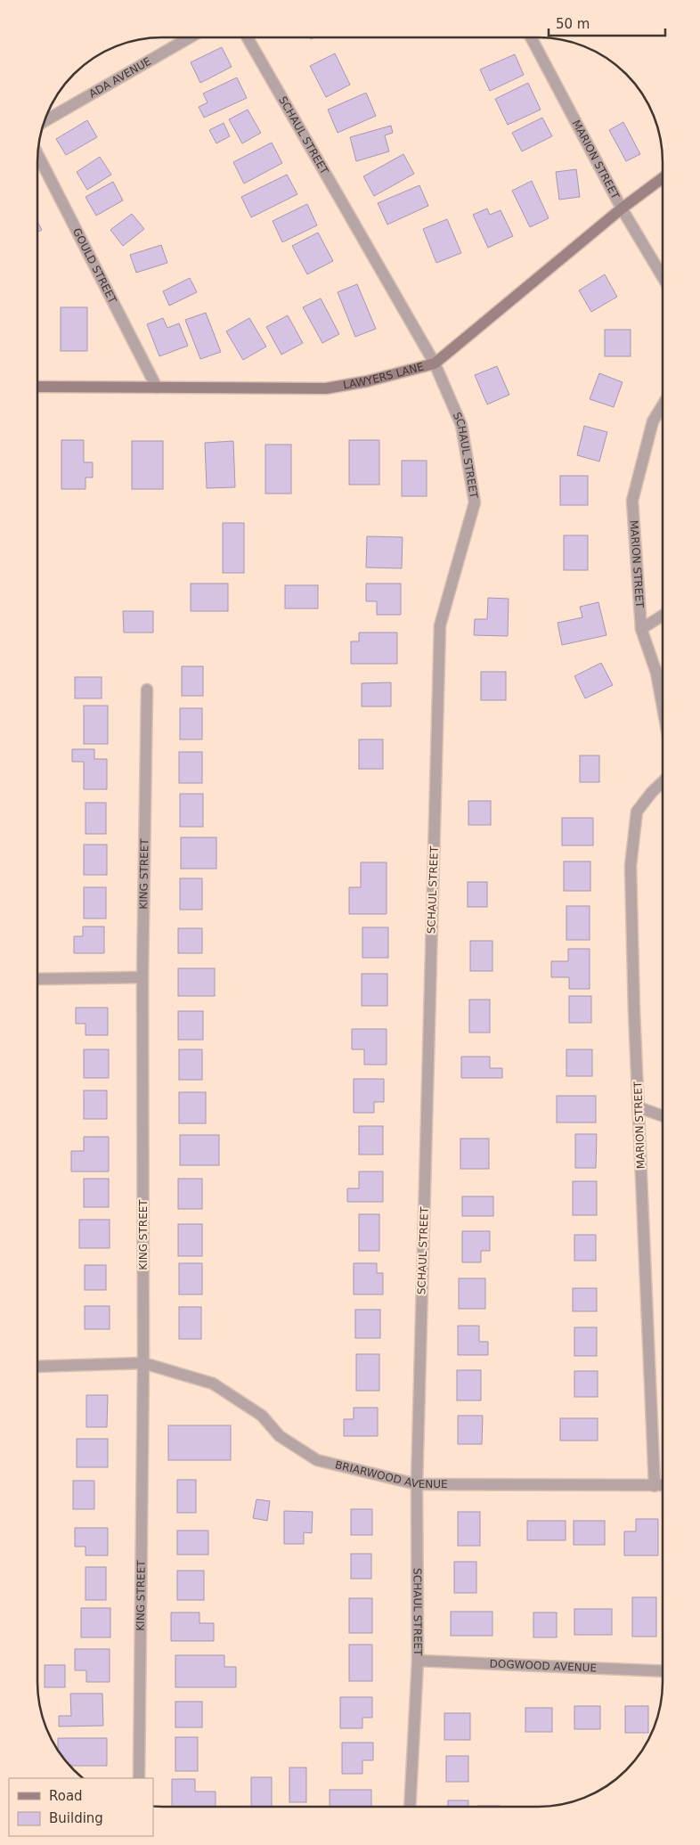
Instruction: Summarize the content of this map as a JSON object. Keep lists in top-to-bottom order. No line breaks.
{"streets":{"street":["ADA AVENUE","SCHAUL STREET","MARION STREET","GOULD STREET","LAWYERS LANE","KING STREET","BRIARWOOD AVENUE","DOGWOOD AVENUE"]},"crossings":[["SCHAUL STREET","LAWYERS LANE"],["SCHAUL STREET","BRIARWOOD AVENUE"],["SCHAUL STREET","DOGWOOD AVENUE"],["MARION STREET","LAWYERS LANE"],["MARION STREET","BRIARWOOD AVENUE"],["GOULD STREET","LAWYERS LANE"],["KING STREET","BRIARWOOD AVENUE"]],"legend":["Road","Building"],"scale_bar":"50 m"}
